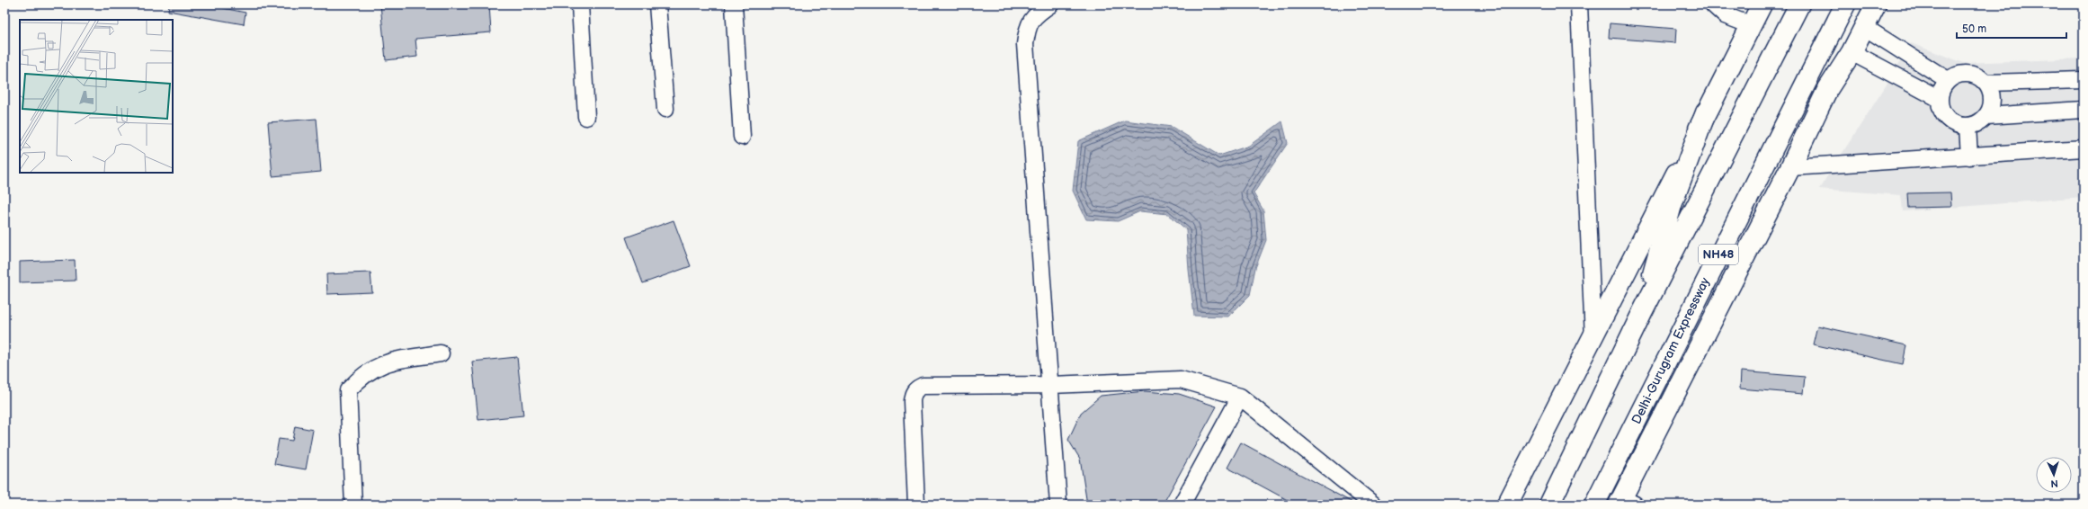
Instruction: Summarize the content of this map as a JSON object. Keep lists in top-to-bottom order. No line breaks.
{"streets":{"main road":["NH48","Delhi-Gurugram Expressway"]},"scale_bar":"50 m","north":"bottom"}
